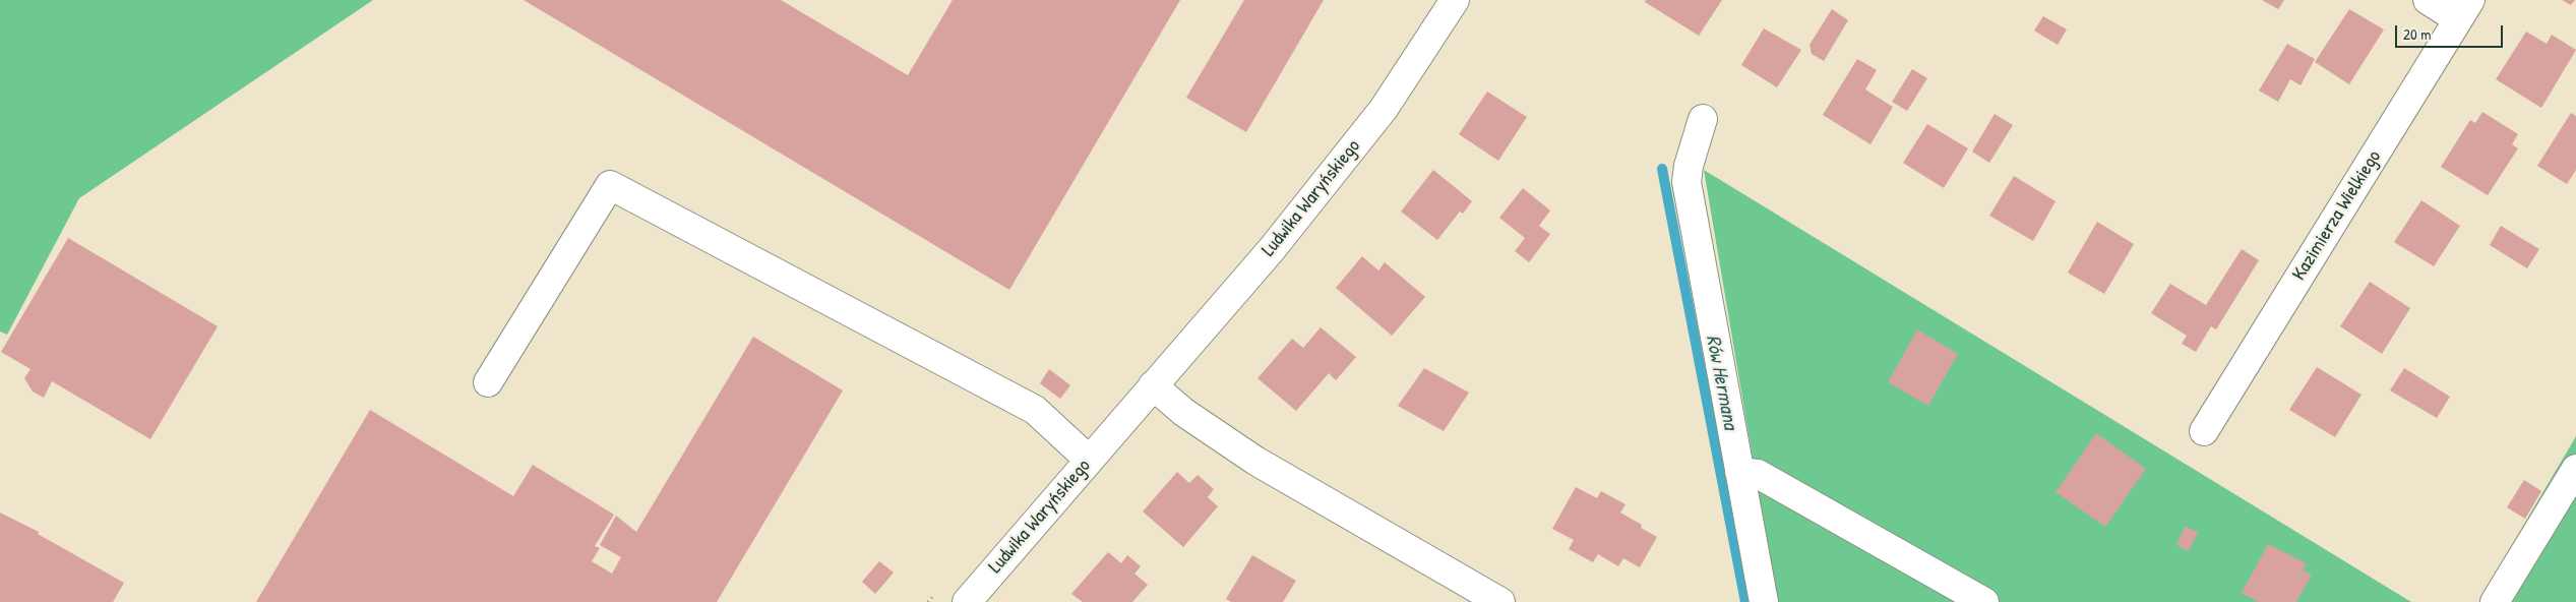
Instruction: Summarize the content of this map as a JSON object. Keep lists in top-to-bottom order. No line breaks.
{"streets":{"street":["Ludwika Waryńskiego","Kazimierza Wielkiego"]},"water":["Rów Hermana"],"scale_bar":"20 m"}
